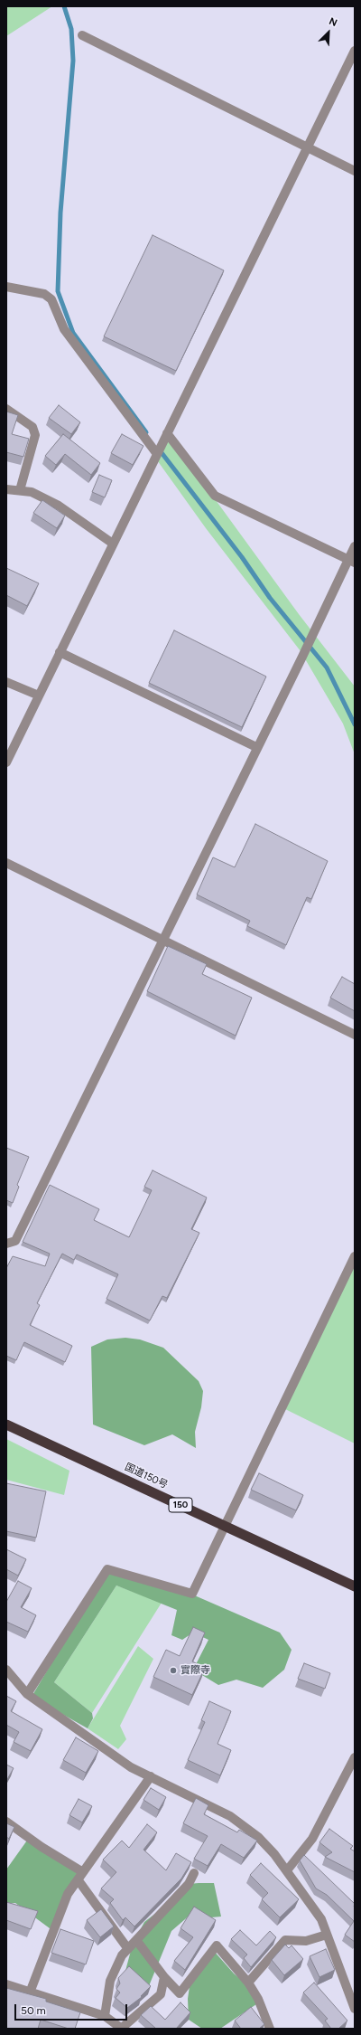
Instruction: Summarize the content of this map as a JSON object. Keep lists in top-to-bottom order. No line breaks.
{"streets":{"highway":["国道150号","150"]},"places":["實際寺"],"scale_bar":"50 m","north":"top right"}
